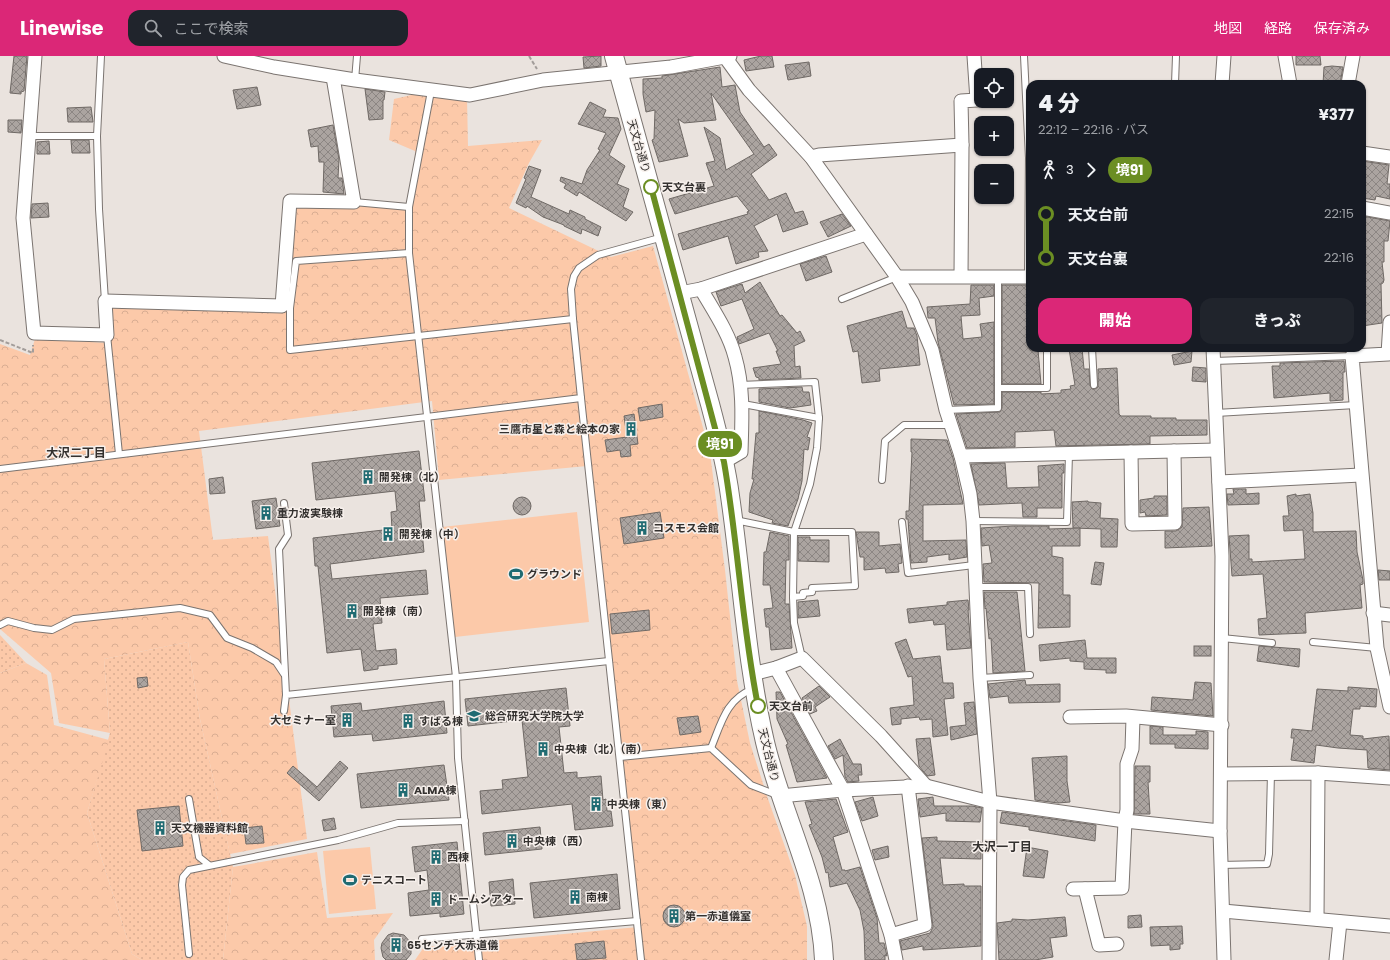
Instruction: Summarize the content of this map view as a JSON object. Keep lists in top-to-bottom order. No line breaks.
{"streets":{"main road":["天文台通り"]},"districts":["大沢二丁目","大沢一丁目"],"places":{"other":["天文台裏","天文台前"],"building":["三鷹市星と森と絵本の家","開発棟（北）","重力波実験棟","コスモス会館","開発棟（中）","開発棟（南）","大セミナー室","すばる棟","中央棟（北）（南）","ALMA棟","中央棟（東）","天文機器資料館","中央棟（西）","西棟","南棟","ドームシアター","第一赤道儀室","65センチ大赤道儀"],"sports":["グラウンド","テニスコート"],"school or university":["総合研究大学院大学"]},"lines":["bus line 境91"],"page":{"header":"Linewise","search":"ここで検索","nav":["地図","経路","保存済み"],"on_map":"境91","map_buttons":["+","−"],"heading":["4 分","22:12 – 22:16 · バス","¥377"],"legs":["3","境91"],"list":[{"name":"天文台前","value":"22:15"},{"name":"天文台裏","value":"22:16"}],"buttons":["開始","きっぷ"]}}
